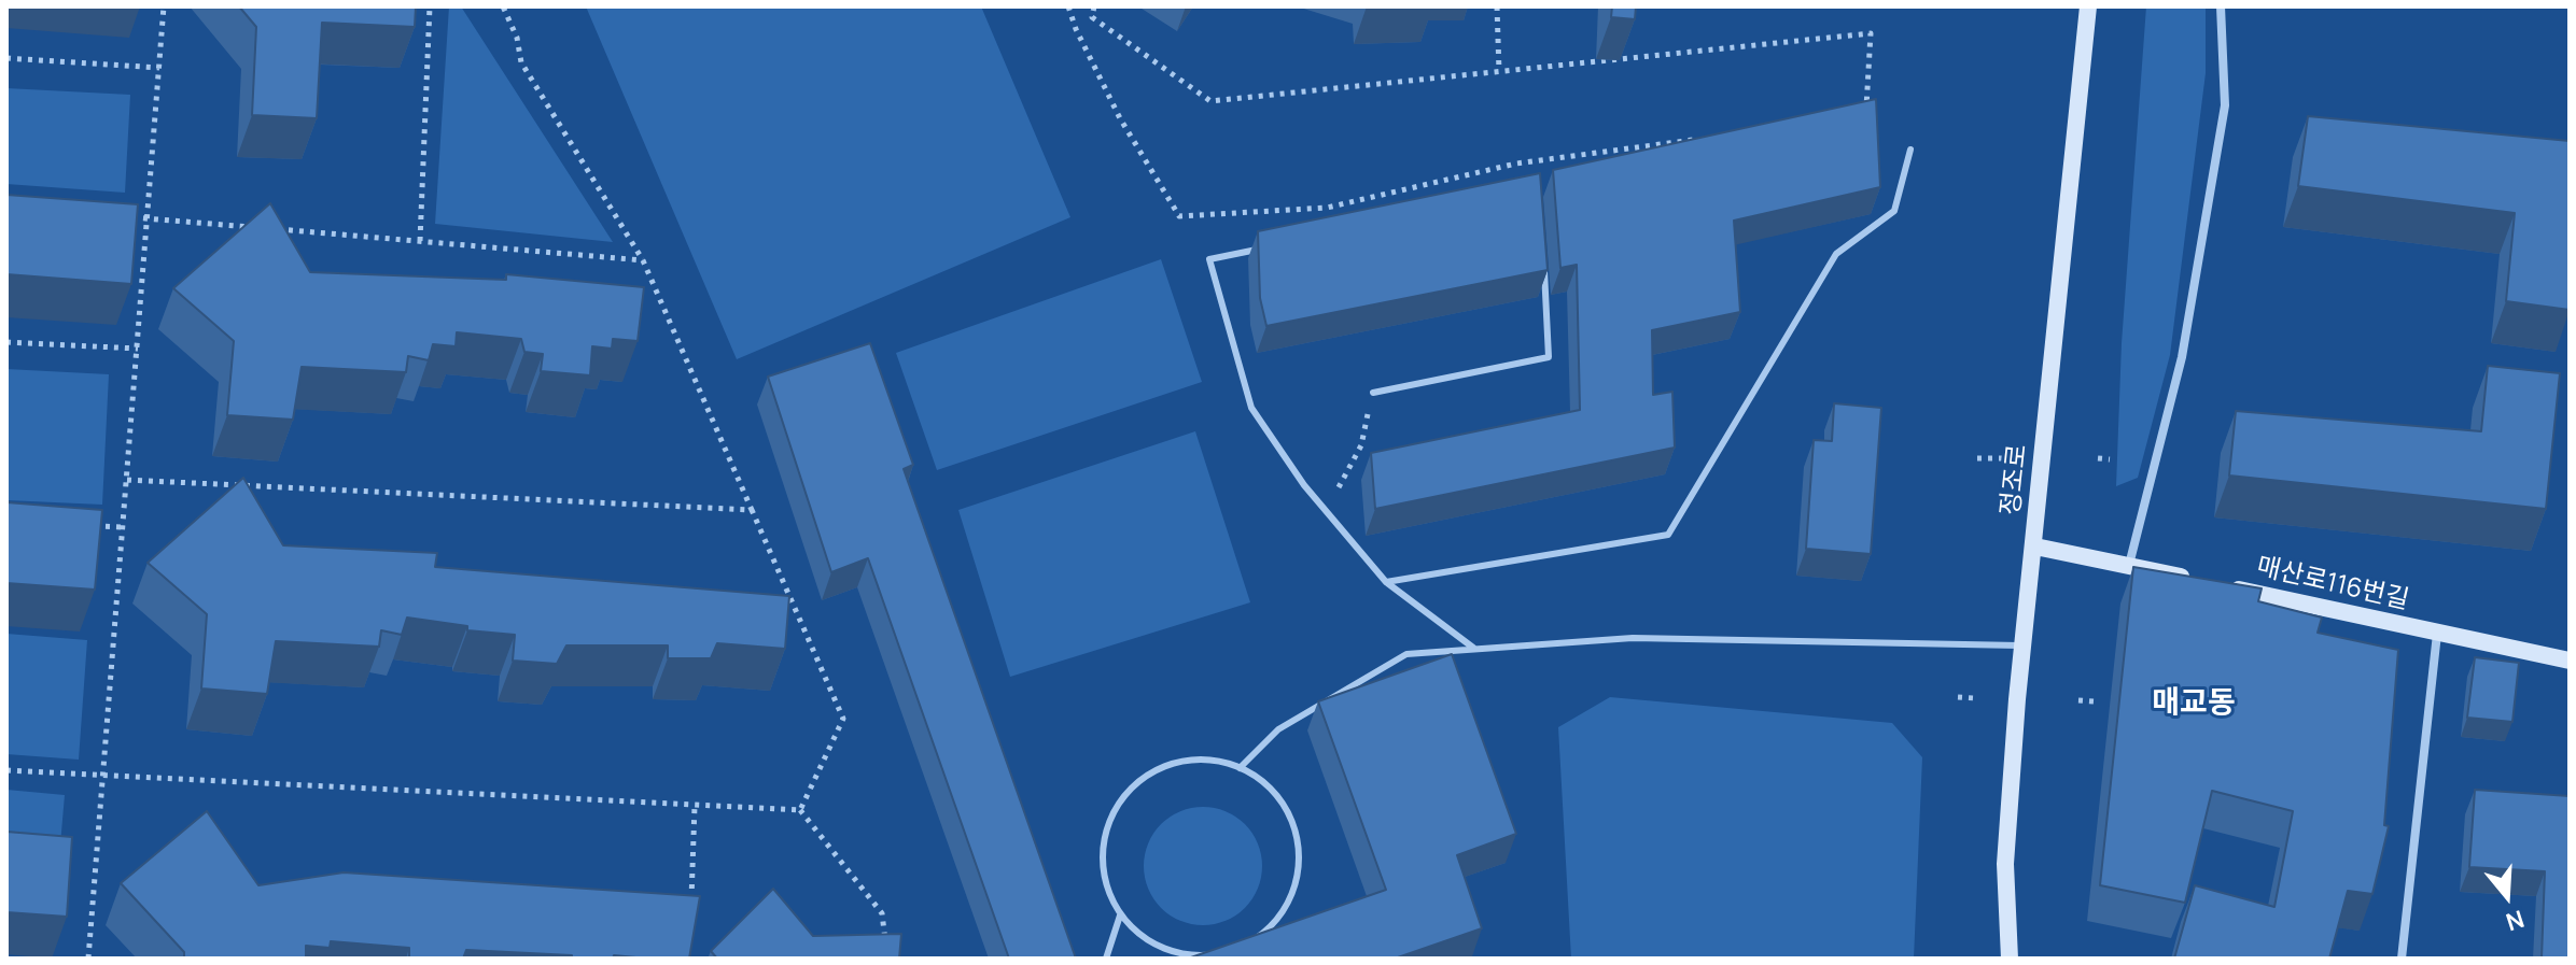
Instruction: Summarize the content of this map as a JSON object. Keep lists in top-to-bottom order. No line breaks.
{"streets":{"street":["정조로","매산로116번길"]},"districts":["매교동"],"north":"bottom"}
